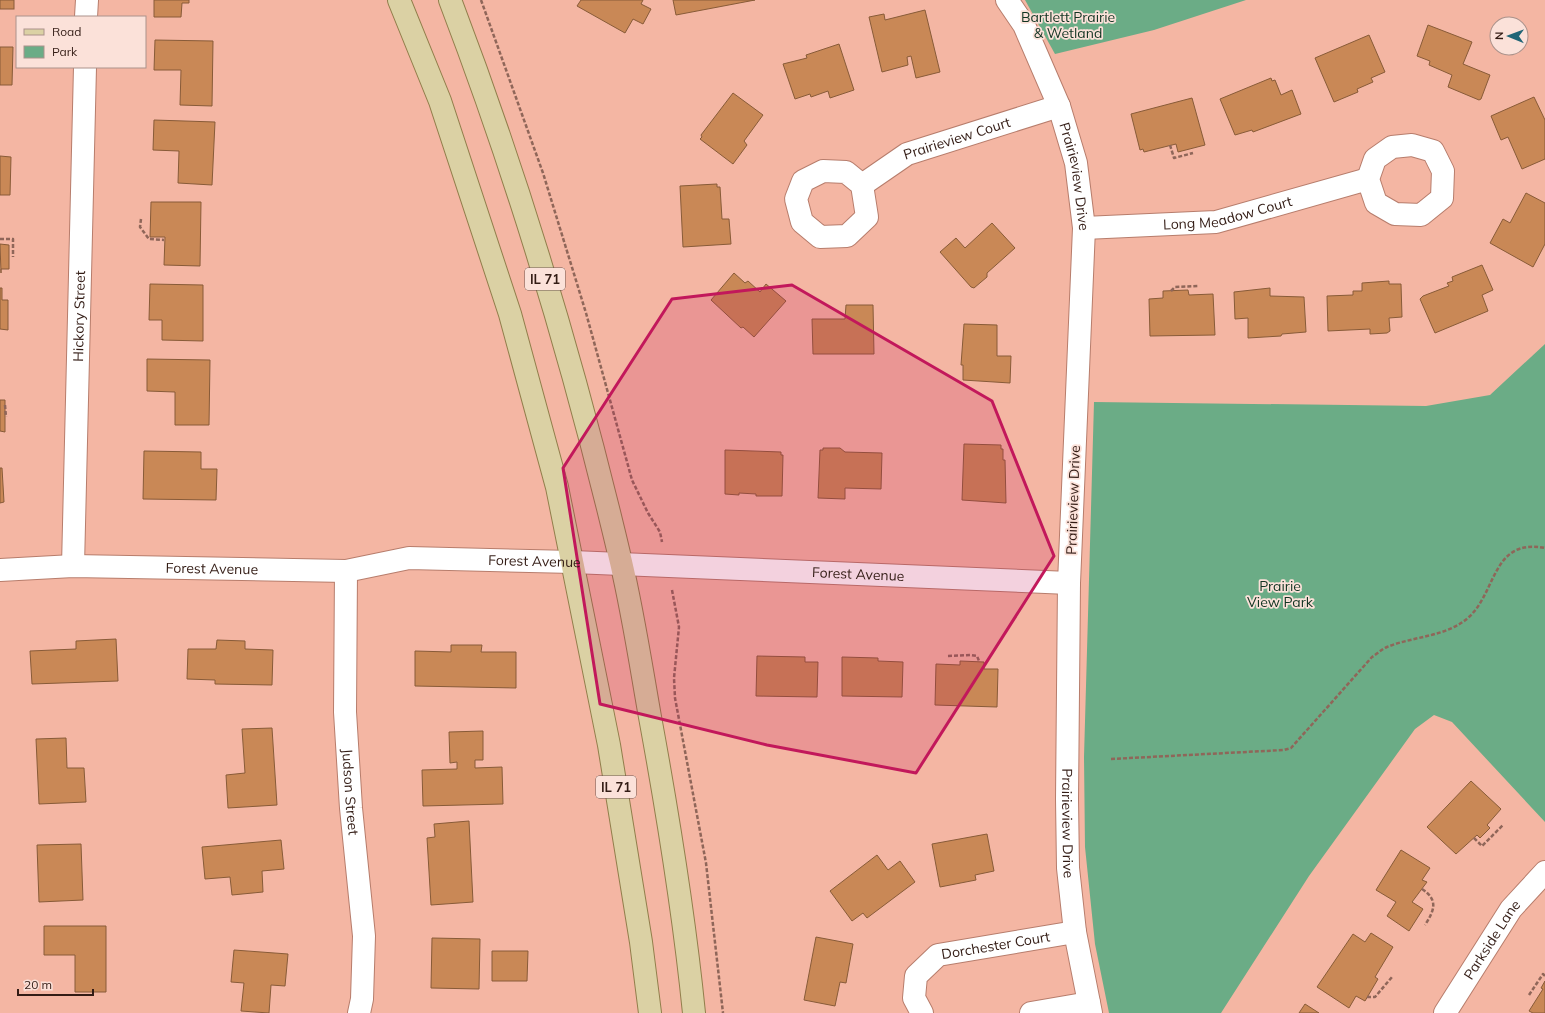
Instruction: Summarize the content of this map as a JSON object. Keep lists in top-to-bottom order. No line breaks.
{"streets":{"main road":["IL 71"],"street":["Prairieview Court","Prairieview Drive","Long Meadow Court","Hickory Street","Forest Avenue","Judson Street","Parkside Lane","Dorchester Court"]},"crossings":[["Prairieview Court","Prairieview Drive"],["Prairieview Drive","Long Meadow Court"],["Prairieview Drive","Forest Avenue"],["Prairieview Drive","Dorchester Court"],["IL 71","Forest Avenue"],["Hickory Street","Forest Avenue"],["Forest Avenue","Judson Street"]],"parks":["Bartlett Prairie & Wetland","Prairie View Park"],"legend":["Road","Park"],"scale_bar":"20 m","north":"left"}
